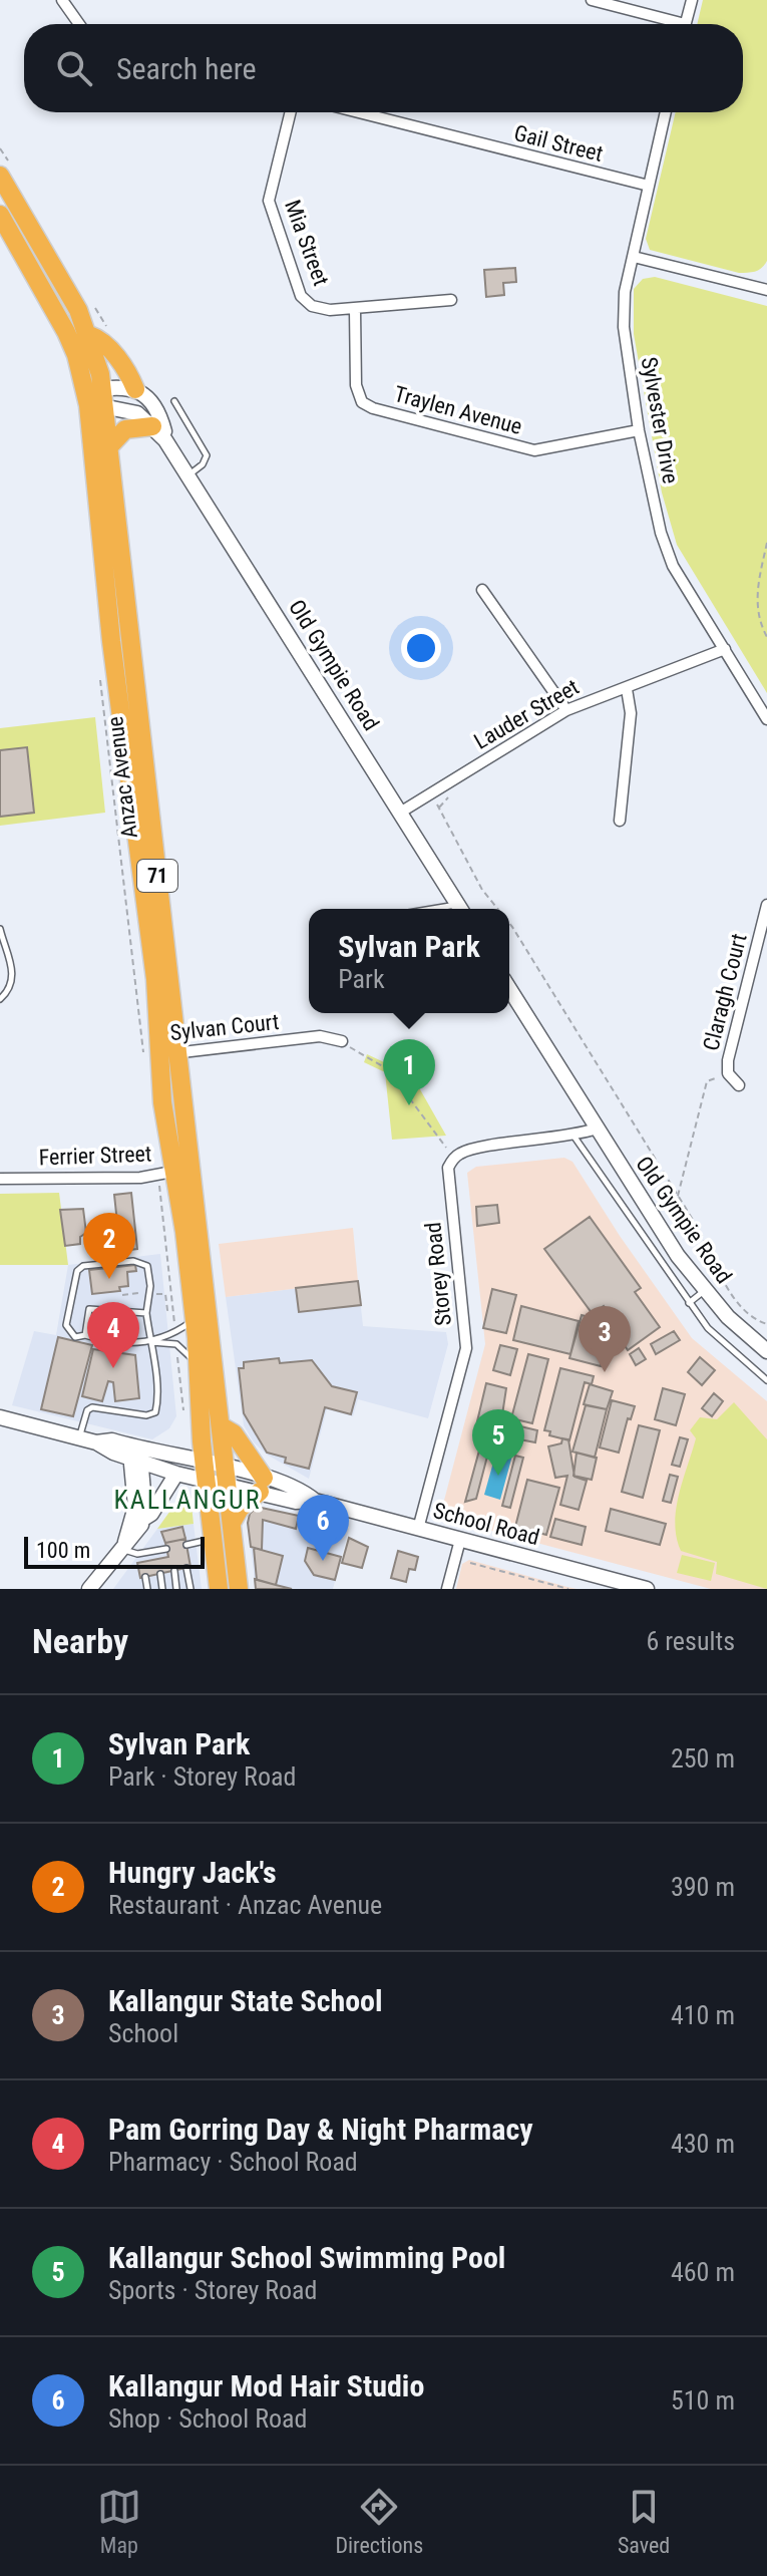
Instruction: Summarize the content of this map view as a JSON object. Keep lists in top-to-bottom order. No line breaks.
{"streets":{"highway":["Anzac Avenue","71"],"main road":["Old Gympie Road","School Road"],"street":["Gail Street","Mia Street","Traylen Avenue","Sylvester Drive","Lauder Street","Claragh Court","Sylvan Court","Ferrier Street","Storey Road"]},"crossings":[["Gail Street","Sylvester Drive"],["Mia Street","Traylen Avenue"],["Traylen Avenue","Sylvester Drive"],["Sylvester Drive","Lauder Street"],["Old Gympie Road","Lauder Street"],["Old Gympie Road","Anzac Avenue"],["Anzac Avenue","Sylvan Court"],["Anzac Avenue","Ferrier Street"],["Anzac Avenue","School Road"],["Storey Road","School Road"]],"districts":["KALLANGUR"],"scale_bar":"100 m","page":{"search":"Search here","popup":["Sylvan Park","Park"],"pins":["1","2","4","3","5","6"],"scale":"100 m","heading":["Nearby","6 results"],"list":[{"mark":"1","name":"Sylvan Park","note":"Park · Storey Road","value":"250 m"},{"mark":"2","name":"Hungry Jack's","note":"Restaurant · Anzac Avenue","value":"390 m"},{"mark":"3","name":"Kallangur State School","note":"School","value":"410 m"},{"mark":"4","name":"Pam Gorring Day & Night Pharmacy","note":"Pharmacy · School Road","value":"430 m"},{"mark":"5","name":"Kallangur School Swimming Pool","note":"Sports · Storey Road","value":"460 m"},{"mark":"6","name":"Kallangur Mod Hair Studio","note":"Shop · School Road","value":"510 m"}],"nav":["Map","Directions","Saved"]}}
